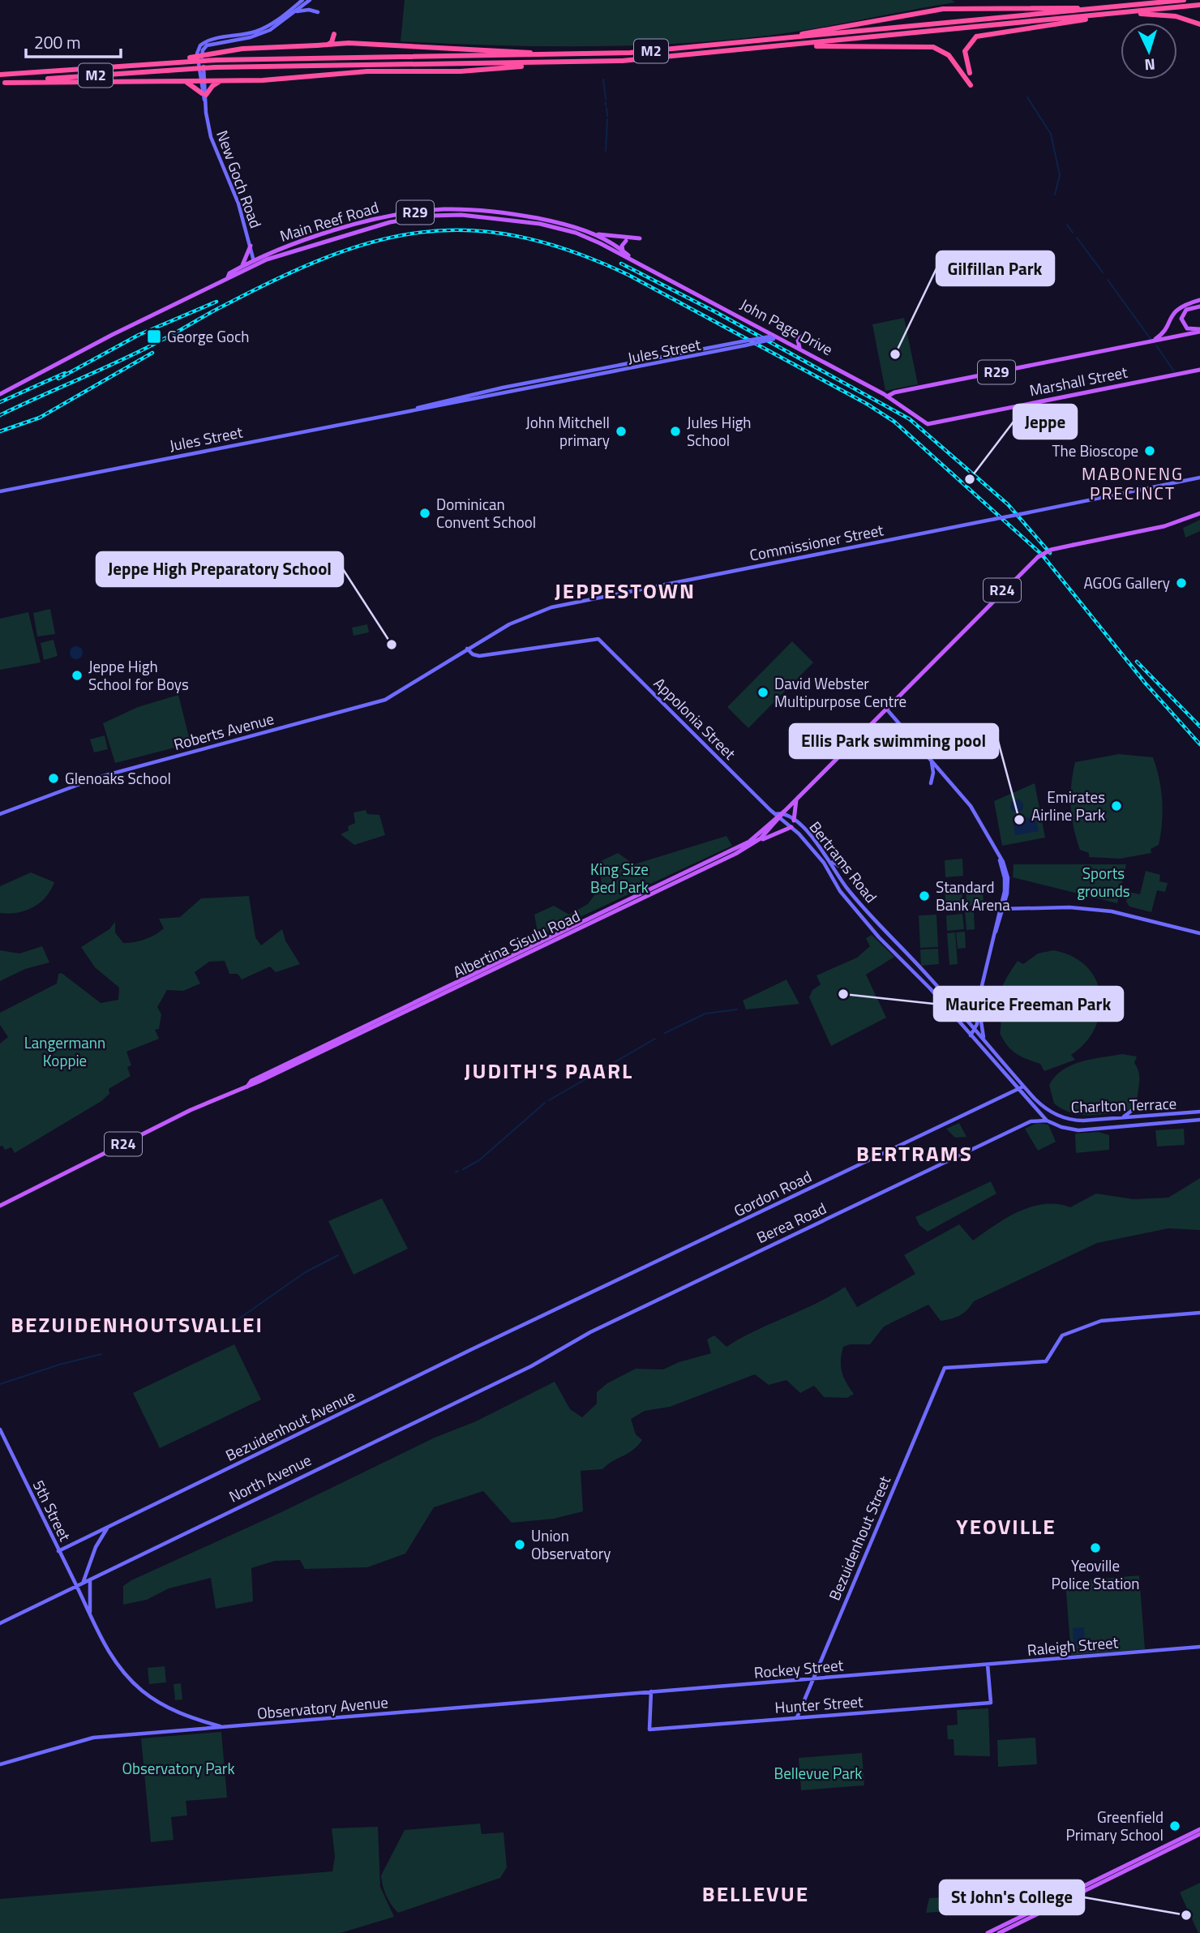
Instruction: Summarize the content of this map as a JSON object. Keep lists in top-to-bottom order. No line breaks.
{"streets":{"highway":["M2"],"main road":["New Goch Road","R29","Main Reef Road","John Page Drive","Jules Street","Marshall Street","Commissioner Street","R24","Appolonia Street","Roberts Avenue","Bertrams Road","Albertina Sisulu Road","Charlton Terrace","Gordon Road","Berea Road","Bezuidenhout Avenue","North Avenue","5th Street","Bezuidenhout Street","Raleigh Street","Rockey Street","Hunter Street","Observatory Avenue"]},"crossings":[["New Goch Road","Main Reef Road"],["R29","John Page Drive"],["Main Reef Road","John Page Drive"],["John Page Drive","Jules Street"],["John Page Drive","Marshall Street"],["Commissioner Street","Appolonia Street"],["Commissioner Street","Roberts Avenue"],["Appolonia Street","Bertrams Road"],["Appolonia Street","Albertina Sisulu Road"],["Bertrams Road","Albertina Sisulu Road"],["Bertrams Road","Charlton Terrace"],["Bertrams Road","Gordon Road"],["Bertrams Road","Berea Road"],["Charlton Terrace","Berea Road"],["Gordon Road","Bezuidenhout Avenue"],["Berea Road","North Avenue"],["Bezuidenhout Avenue","5th Street"],["North Avenue","5th Street"],["Bezuidenhout Street","Rockey Street"],["Bezuidenhout Street","Hunter Street"],["Raleigh Street","Rockey Street"],["Raleigh Street","Hunter Street"],["Rockey Street","Hunter Street"],["Rockey Street","Observatory Avenue"],["Hunter Street","Observatory Avenue"]],"districts":["MABONENG PRECINCT","JEPPESTOWN","JUDITH'S PAARL","BERTRAMS","BEZUIDENHOUTSVALLEI","YEOVILLE","BELLEVUE"],"parks":["King Size Bed Park","Sports grounds","Langermann Koppie","Observatory Park","Bellevue Park"],"places":{"transit":["George Goch"],"other":["Gilfillan Park","John Mitchell primary","Jules High School","The Bioscope","Jeppe","Dominican Convent School","AGOG Gallery","Jeppe High Preparatory School","Jeppe High School for Boys","David Webster Multipurpose Centre","Glenoaks School","Emirates Airline Park","Ellis Park swimming pool","Standard Bank Arena","Maurice Freeman Park","Union Observatory","Yeoville Police Station","Greenfield Primary School","St John's College"]},"scale_bar":"200 m","north":"bottom"}
